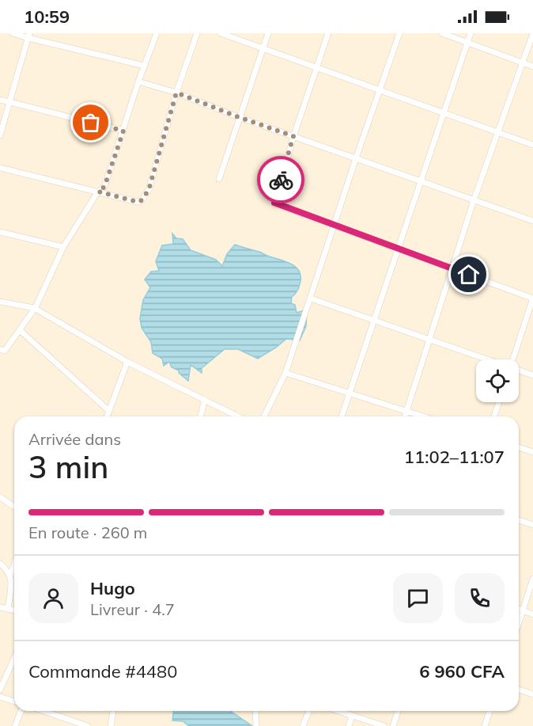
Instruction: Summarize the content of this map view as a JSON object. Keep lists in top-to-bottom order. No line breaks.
{"page":{"status":"10:59","heading":["3 min","Arrivée dans","11:02–11:07"],"panel":["Hugo","Livreur · 4.7","Commande #4480","6 960 CFA"],"bar":"En route · 260 m"}}
